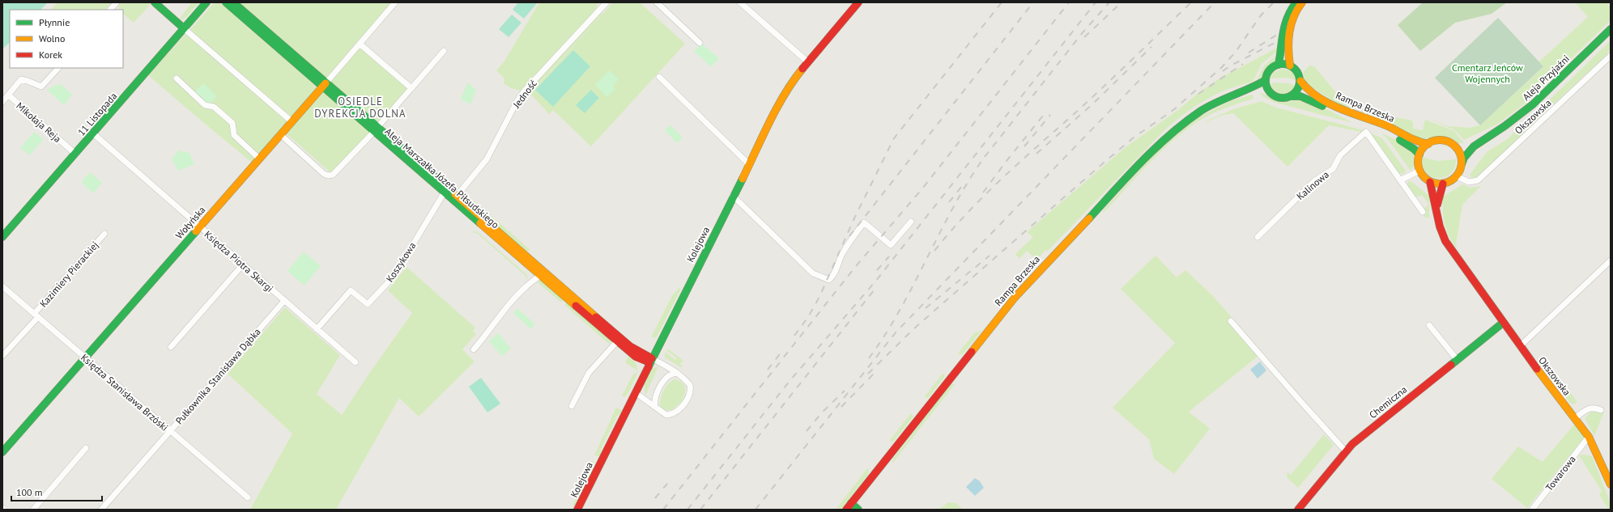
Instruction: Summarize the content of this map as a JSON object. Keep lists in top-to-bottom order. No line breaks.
{"streets":{"main road":["Aleja Przyjaźni","Rampa Brzeska","11 Listopada","Okszowska","Aleja Marszałka Józefa Piłsudskiego","Wołyńska","Kolejowa","Chemiczna"],"street":["Jedność","Mikołaja Reja","Kalinowa","Księdza Piotra Skargi","Koszykowa","Kazimiery Pierackiej","Pułkownika Stanisława Dąbka","Księdza Stanisława Brzóski","Towarowa"]},"crossings":[["Aleja Przyjaźni","Rampa Brzeska"],["Aleja Przyjaźni","Okszowska"],["Jedność","Aleja Marszałka Józefa Piłsudskiego"],["Rampa Brzeska","Okszowska"],["11 Listopada","Mikołaja Reja"],["11 Listopada","Księdza Piotra Skargi"],["Okszowska","Chemiczna"],["Okszowska","Towarowa"],["Aleja Marszałka Józefa Piłsudskiego","Wołyńska"],["Aleja Marszałka Józefa Piłsudskiego","Kolejowa"],["Aleja Marszałka Józefa Piłsudskiego","Koszykowa"],["Wołyńska","Księdza Piotra Skargi"],["Wołyńska","Księdza Stanisława Brzóski"],["Księdza Piotra Skargi","Koszykowa"],["Księdza Piotra Skargi","Pułkownika Stanisława Dąbka"],["Kazimiery Pierackiej","Księdza Stanisława Brzóski"],["Pułkownika Stanisława Dąbka","Księdza Stanisława Brzóski"]],"districts":["OSIEDLE DYREKCJA DOLNA"],"parks":["Cmentarz Jeńców Wojennych"],"legend":["Płynnie","Wolno","Korek"],"scale_bar":"100 m"}
